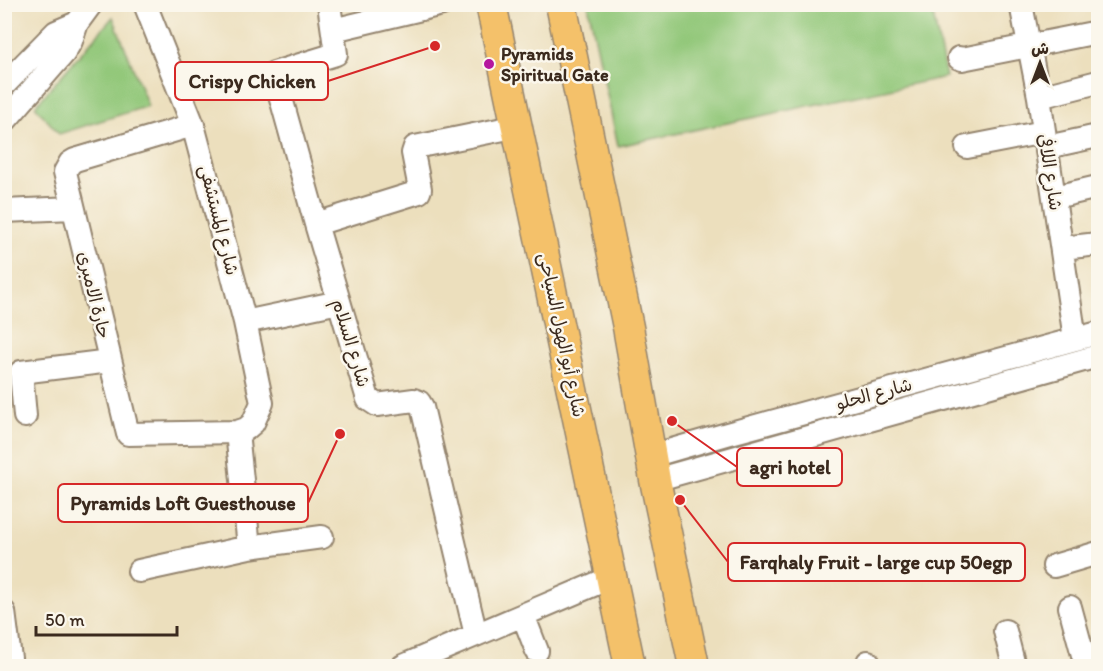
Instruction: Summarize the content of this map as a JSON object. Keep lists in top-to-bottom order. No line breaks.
{"streets":{"main road":["شارع أبو الهول السياحى"],"street":["شارع اللافى","شارع المستشفى","حارة الامبرى","شارع السلام","شارع الحلو"]},"crossings":[["شارع اللافى","شارع الحلو"],["شارع المستشفى","حارة الامبرى"]],"places":["Crispy Chicken","Pyramids Spiritual Gate","agri hotel","Pyramids Loft Guesthouse","Farqhaly Fruit - large cup 50egp"],"scale_bar":"50 m","north":"top"}
